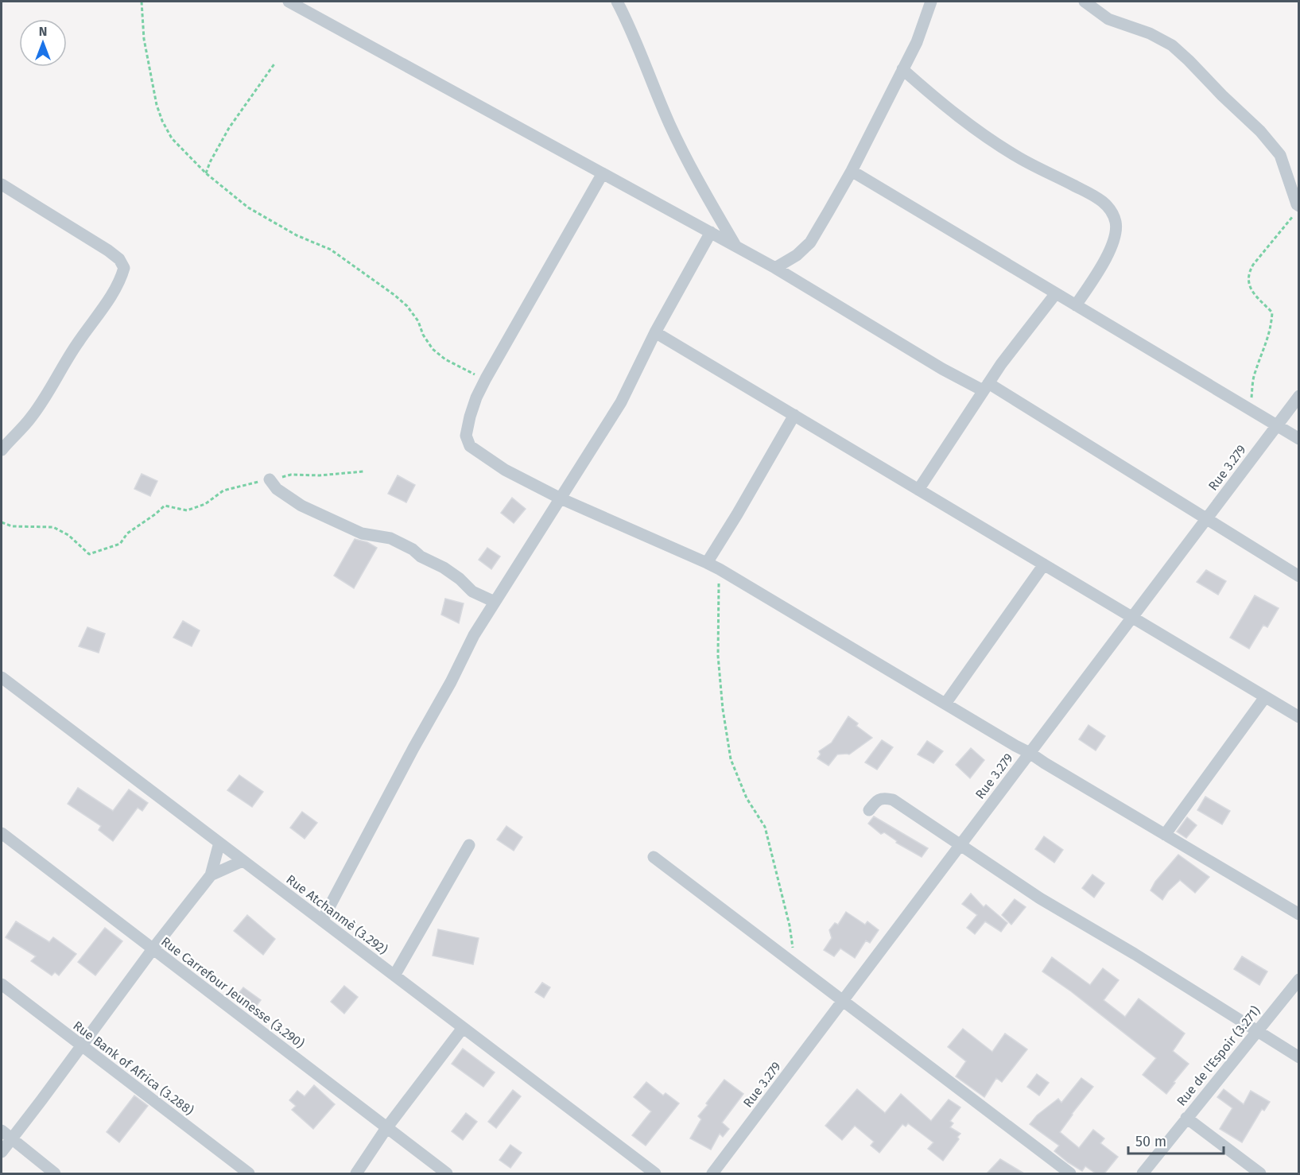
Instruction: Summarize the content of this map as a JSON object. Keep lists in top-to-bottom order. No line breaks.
{"streets":{"street":["Rue 3.279","Rue Atchanmè (3.292)","Rue Carrefour Jeunesse (3.290)","Rue de l'Espoir (3.271)","Rue Bank of Africa (3.288)"]},"scale_bar":"50 m","north":"top"}
